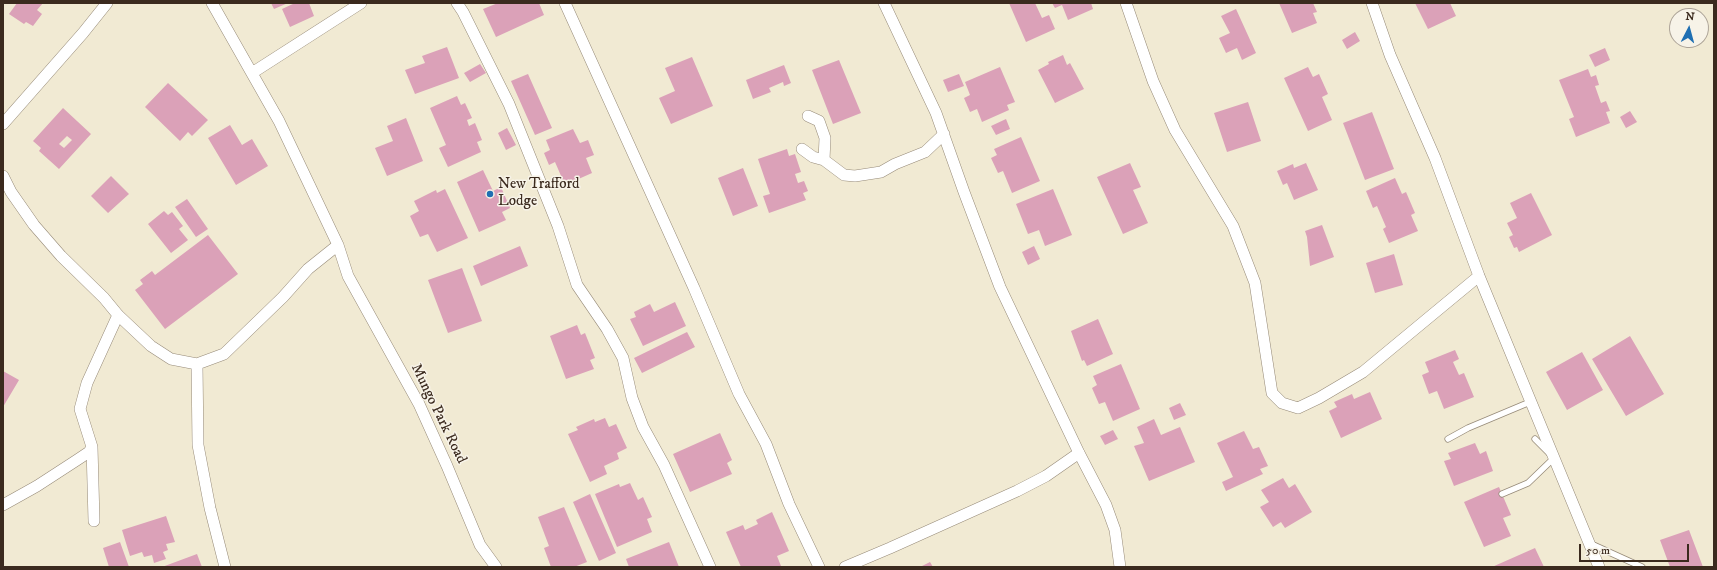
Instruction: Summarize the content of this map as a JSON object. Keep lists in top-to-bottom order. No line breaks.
{"streets":{"street":["Mungo Park Road"]},"places":["New Trafford Lodge"],"scale_bar":"50 m","north":"top"}
